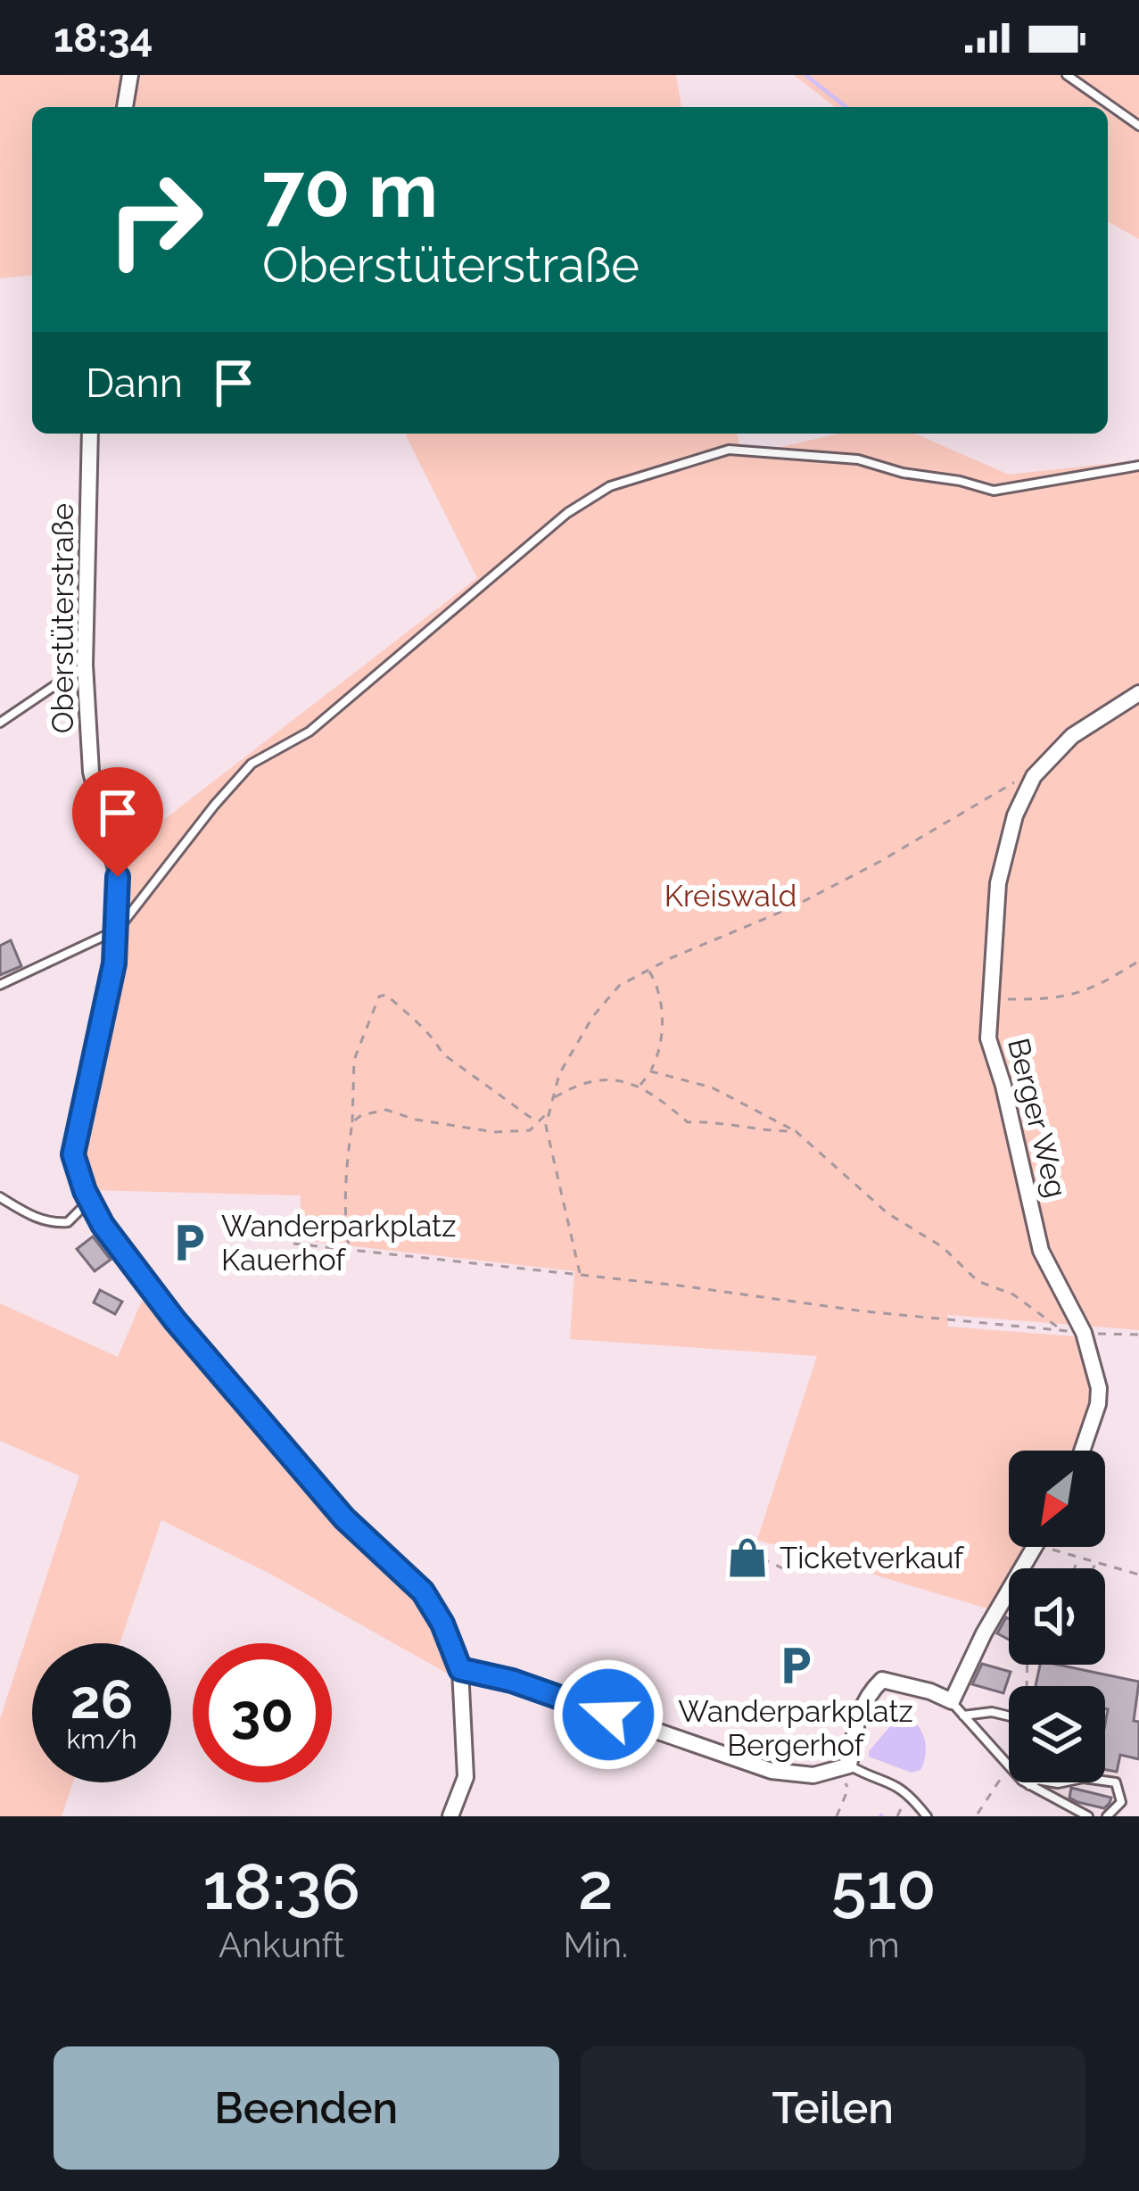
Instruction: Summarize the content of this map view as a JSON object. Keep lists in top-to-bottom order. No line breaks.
{"streets":{"street":["Oberstüterstraße","Berger Weg"]},"parks":["Kreiswald"],"places":{"parking":["Wanderparkplatz Kauerhof","Wanderparkplatz Bergerhof"],"shop":["Ticketverkauf"]},"north":"bottom left","page":{"status":"18:34","turn":["70 m","Oberstüterstraße"],"then":"Dann","speed":"26 km/h","limit":"30","eta":["18:36","Ankunft","2","Min.","510","m"],"buttons":["Beenden","Teilen"]}}
